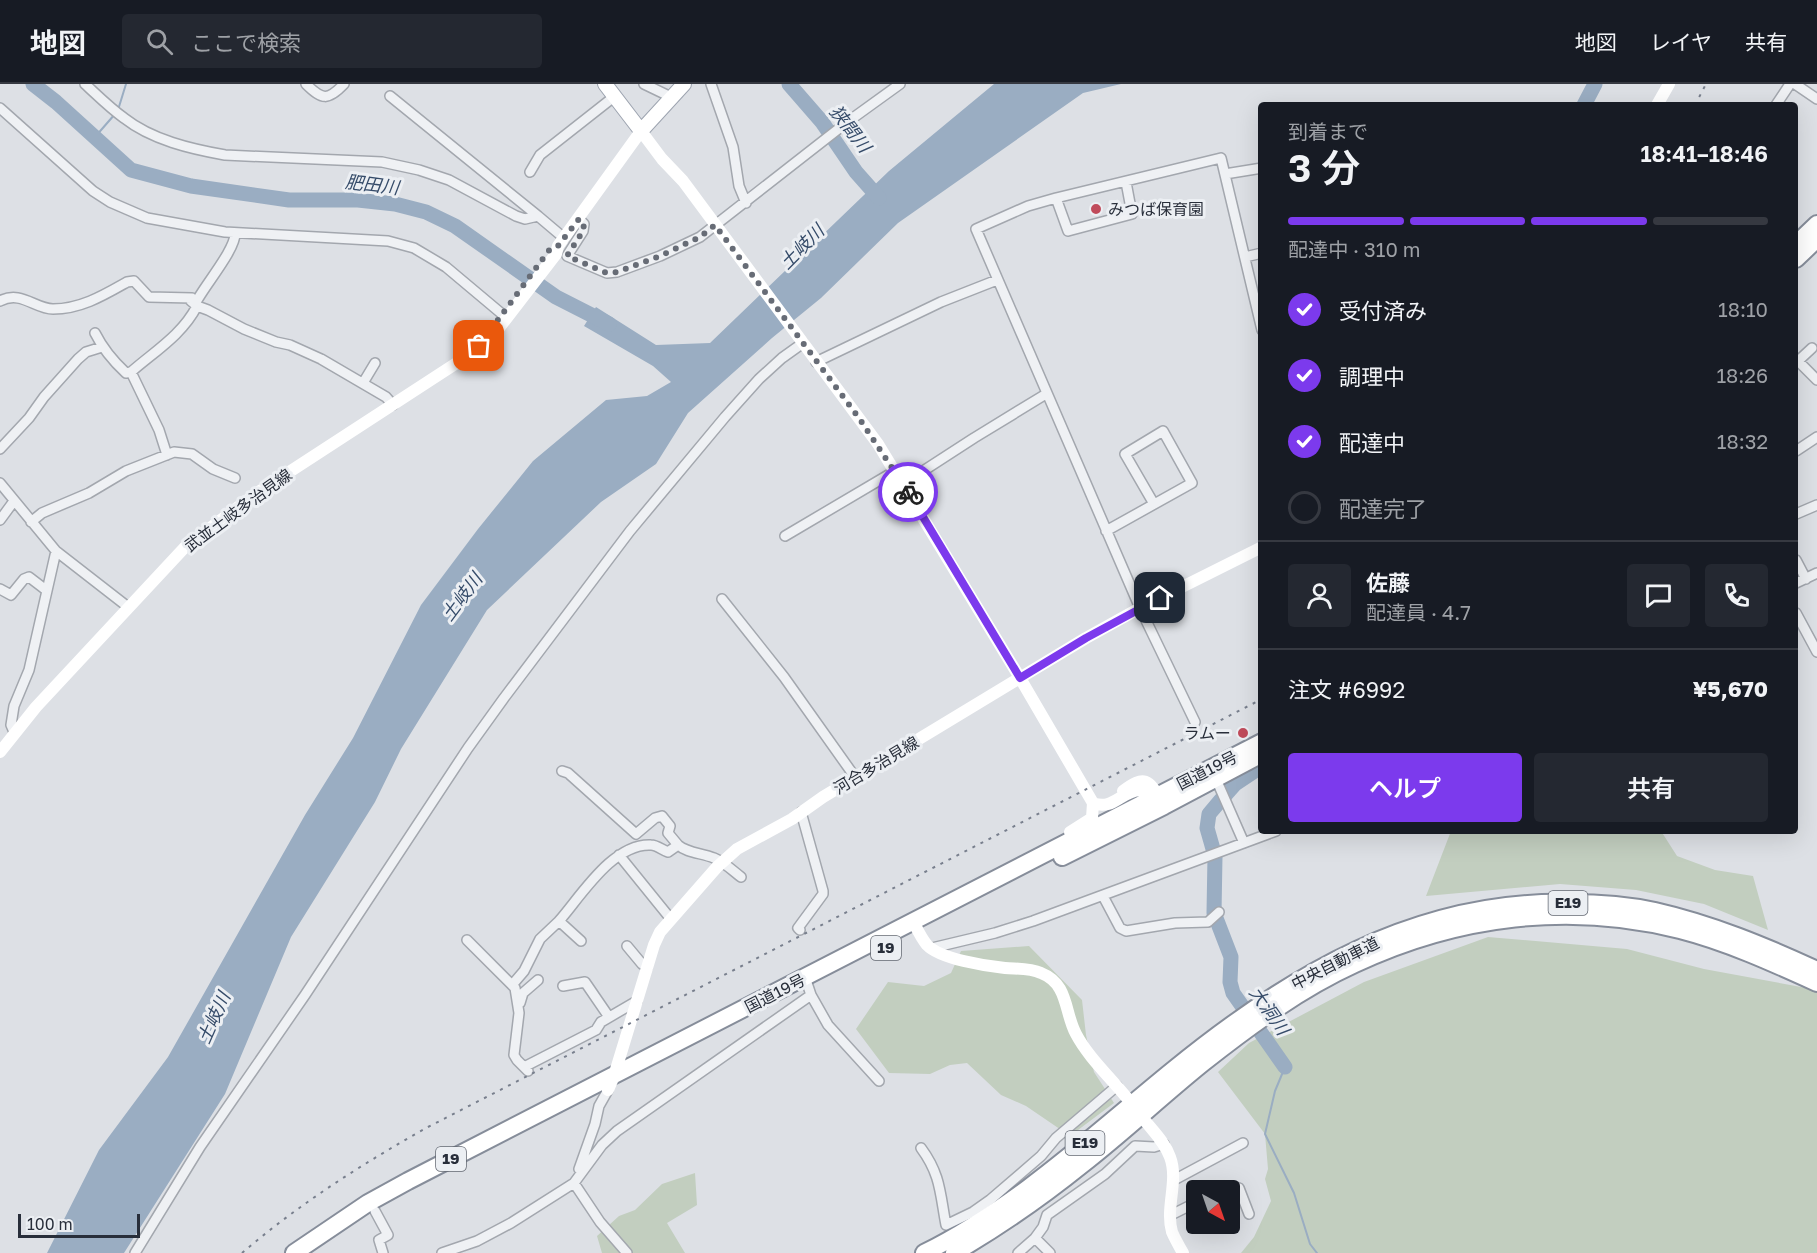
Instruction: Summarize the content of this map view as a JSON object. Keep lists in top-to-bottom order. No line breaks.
{"streets":{"highway":["国道19号","E19","19","中央自動車道"],"main road":["武並土岐多治見線","河合多治見線"]},"crossings":[["河合多治見線","国道19号"]],"water":["狭間川","肥田川","土岐川","大洞川"],"places":["みつば保育園","ラムー"],"scale_bar":"100 m","north":"bottom right","page":{"header":"地図","search":"ここで検索","nav":["地図","レイヤ","共有"],"heading":["3 分","到着まで","18:41–18:46"],"panel":["佐藤","配達員 · 4.7","注文 #6992","¥5,670"],"bar":"配達中 · 310 m","list":[["受付済み","18:10"],["調理中","18:26"],["配達中","18:32"],"配達完了"],"buttons":["ヘルプ","共有"],"scale":"100 m"}}
